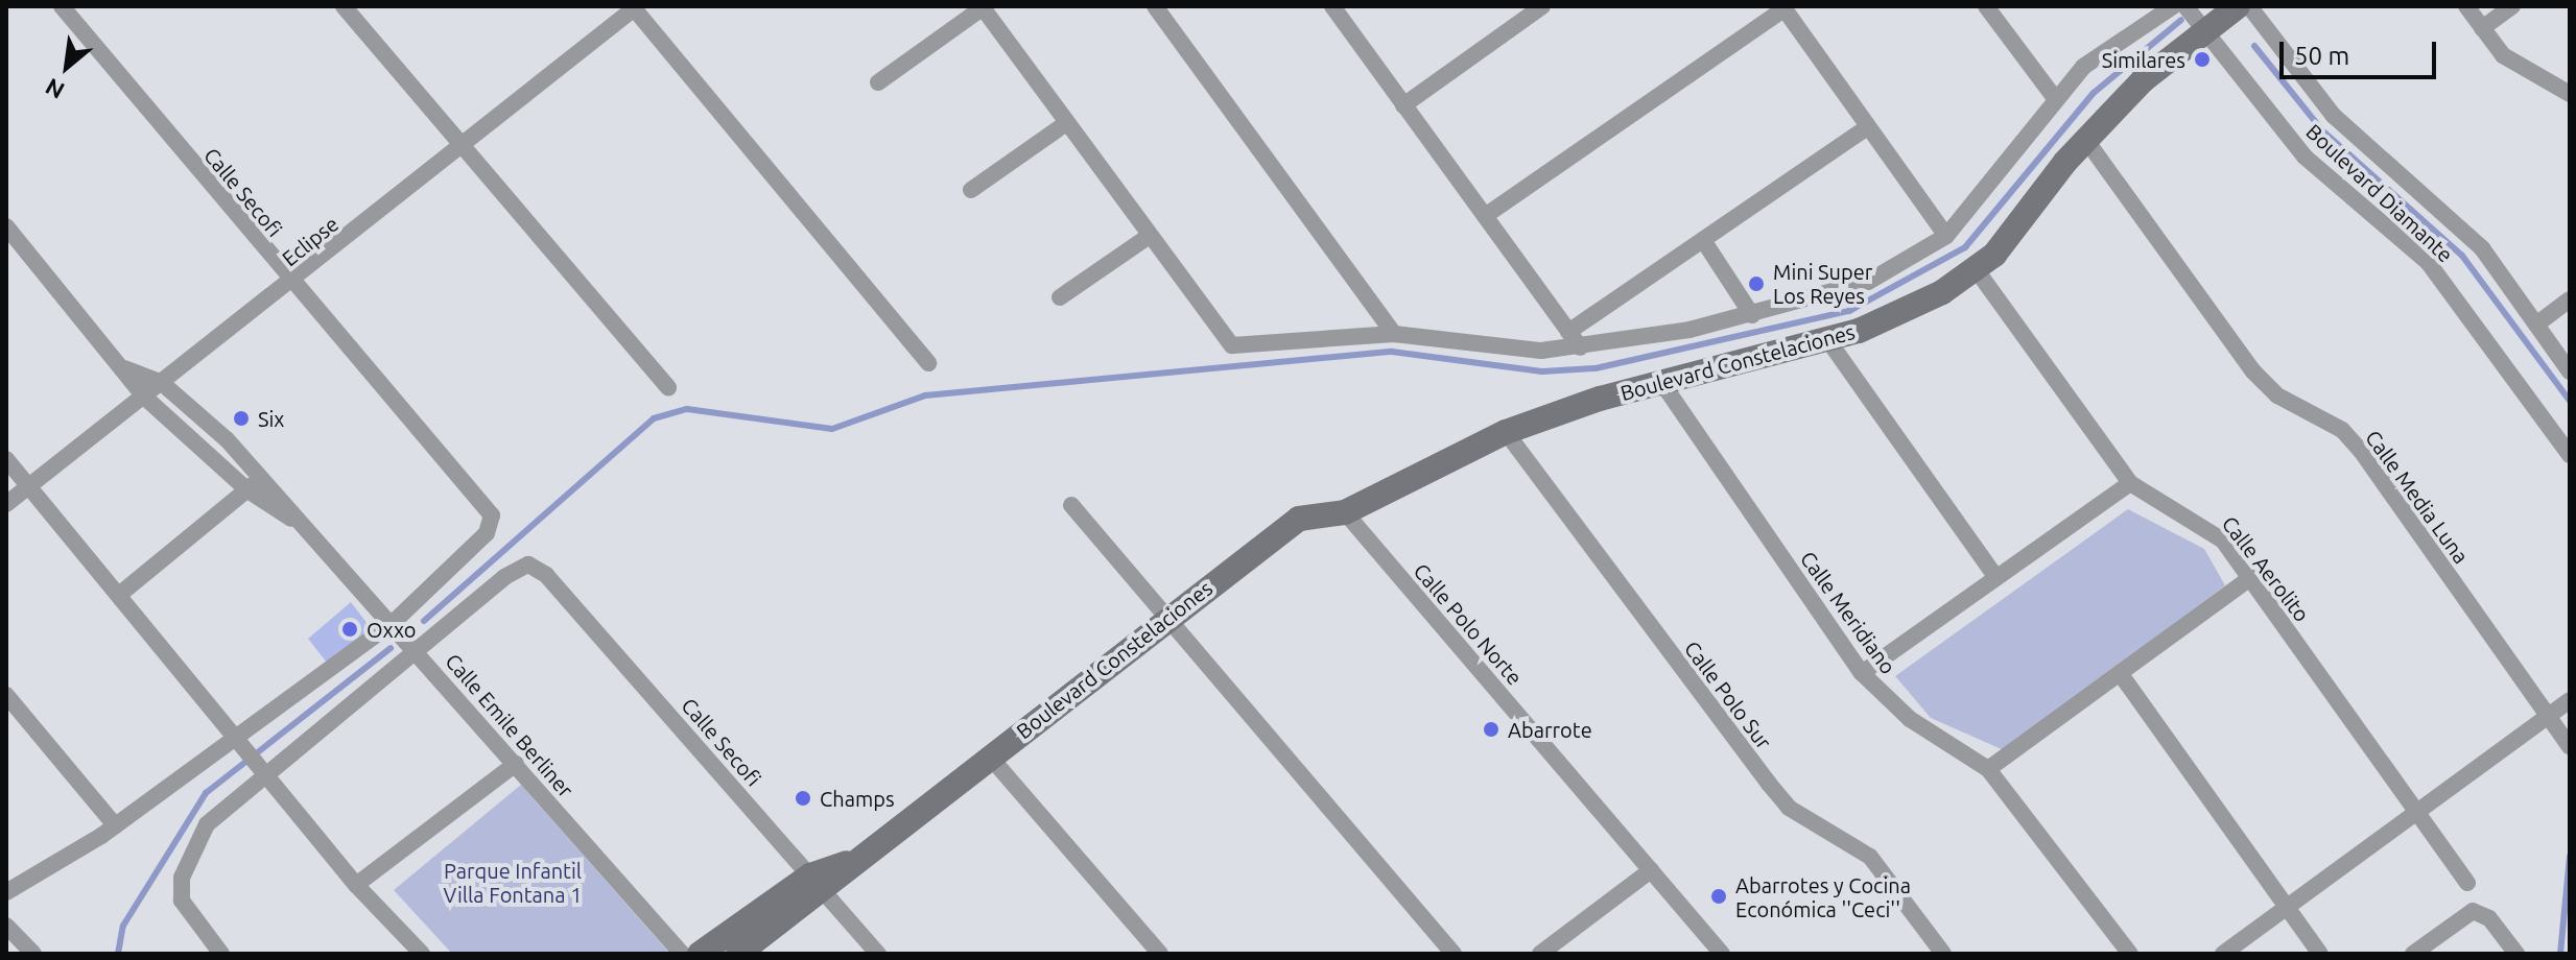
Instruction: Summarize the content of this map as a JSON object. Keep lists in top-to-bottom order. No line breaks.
{"streets":{"street":["Calle Secofi","Boulevard Diamante","Eclipse","Boulevard Constelaciones","Calle Media Luna","Calle Aerolito","Calle Meridiano","Calle Polo Norte","Calle Polo Sur","Calle Emile Berliner"]},"crossings":[["Calle Secofi","Eclipse"],["Calle Secofi","Boulevard Constelaciones"],["Calle Secofi","Calle Emile Berliner"],["Boulevard Diamante","Boulevard Constelaciones"],["Eclipse","Calle Emile Berliner"],["Boulevard Constelaciones","Calle Media Luna"],["Boulevard Constelaciones","Calle Aerolito"],["Boulevard Constelaciones","Calle Meridiano"],["Boulevard Constelaciones","Calle Polo Norte"],["Boulevard Constelaciones","Calle Polo Sur"]],"parks":["Parque Infantil Villa Fontana 1"],"places":["Similares","Mini Super Los Reyes","Six","Oxxo","Abarrote","Champs","Abarrotes y Cocina Económica ''Ceci''"],"scale_bar":"50 m","north":"bottom left"}
